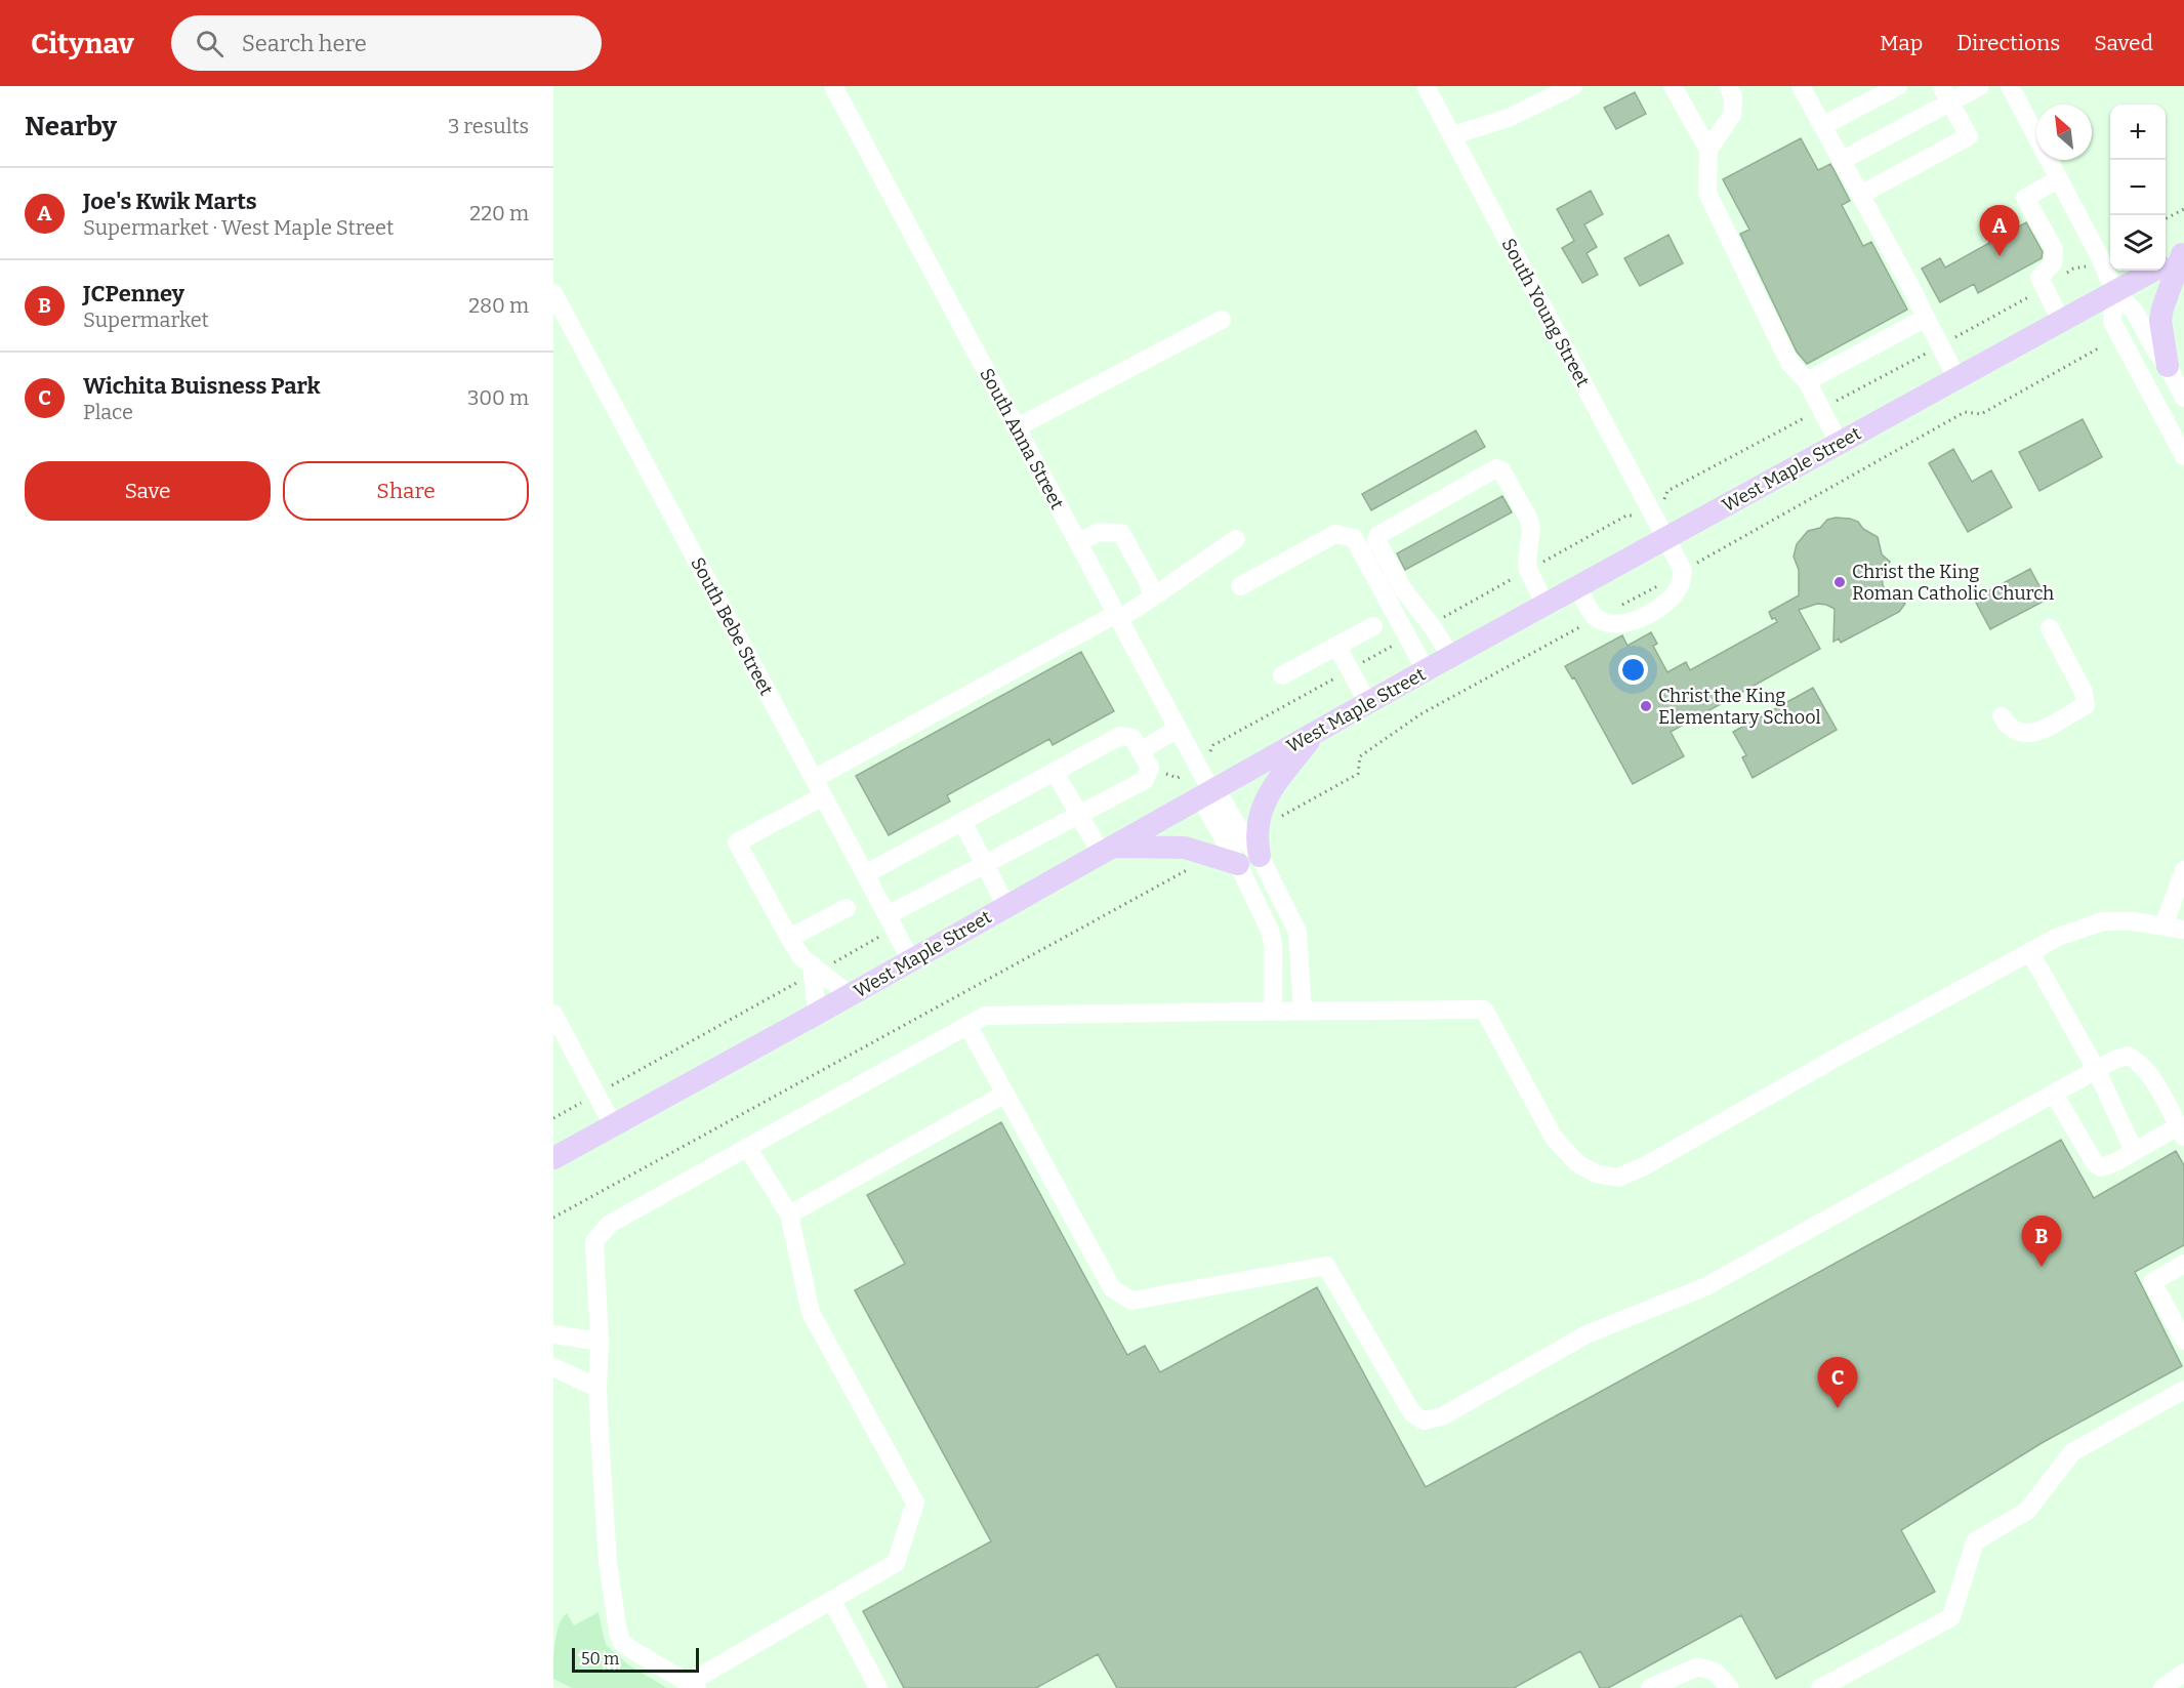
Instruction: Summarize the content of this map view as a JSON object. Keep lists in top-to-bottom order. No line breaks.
{"streets":{"main road":["West Maple Street"],"street":["South Young Street","South Anna Street","South Bebe Street"]},"crossings":[["South Young Street","West Maple Street"],["South Anna Street","West Maple Street"],["West Maple Street","South Bebe Street"]],"places":["Christ the King Roman Catholic Church","Christ the King Elementary School"],"scale_bar":"50 m","north":"top left","page":{"header":"Citynav","search":"Search here","nav":["Map","Directions","Saved"],"heading":["Nearby","3 results"],"map_buttons":["+","−"],"list":[{"mark":"A","name":"Joe's Kwik Marts","note":"Supermarket · West Maple Street","value":"220 m"},{"mark":"B","name":"JCPenney","note":"Supermarket","value":"280 m"},{"mark":"C","name":"Wichita Buisness Park","note":"Place","value":"300 m"}],"pins":["A","B","C"],"buttons":["Save","Share"],"scale":"50 m"}}
